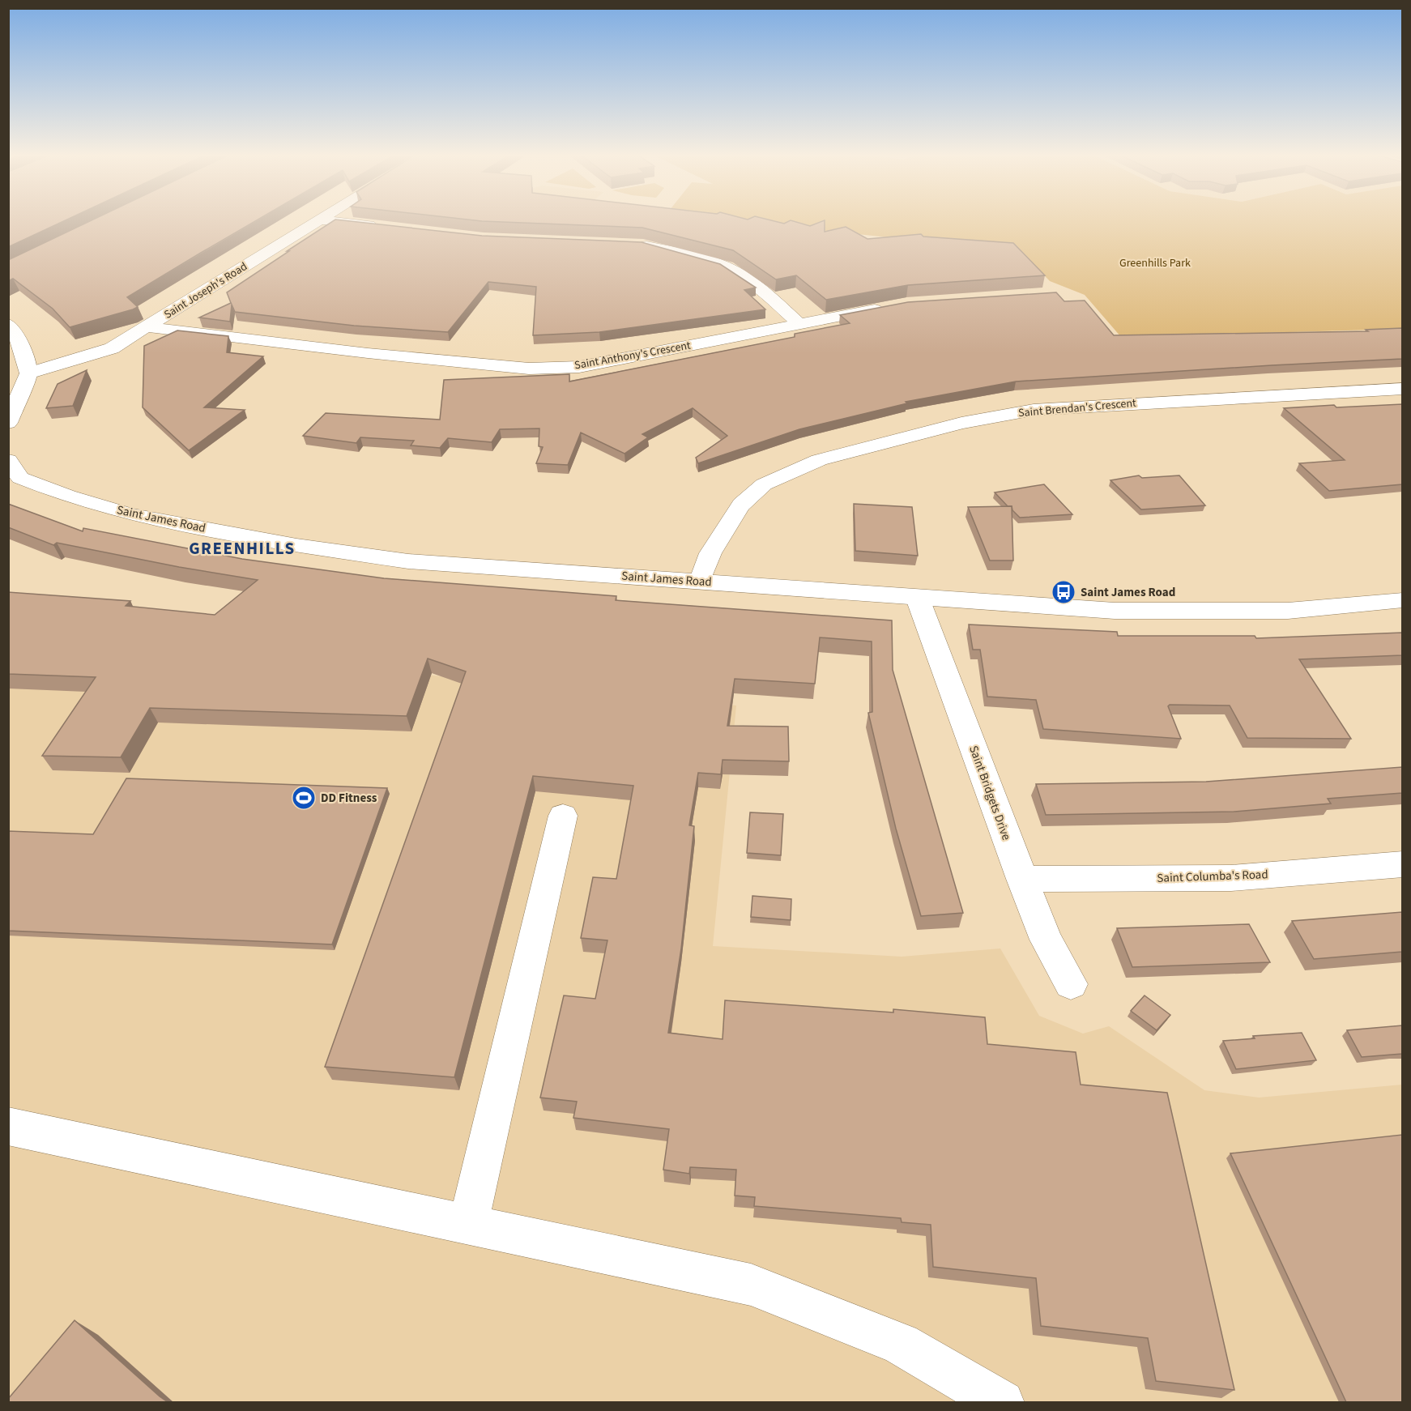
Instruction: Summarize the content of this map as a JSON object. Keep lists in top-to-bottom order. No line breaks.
{"streets":{"street":["Saint Joseph's Road","Saint Anthony's Crescent","Saint Brendan's Crescent","Saint James Road","Saint Bridgets Drive","Saint Columba's Road"]},"crossings":[["Saint Joseph's Road","Saint Anthony's Crescent"],["Saint Brendan's Crescent","Saint James Road"],["Saint James Road","Saint Bridgets Drive"],["Saint Bridgets Drive","Saint Columba's Road"]],"districts":["GREENHILLS"],"parks":["Greenhills Park"],"places":{"bus stop":["Saint James Road"],"sports":["DD Fitness"]}}
